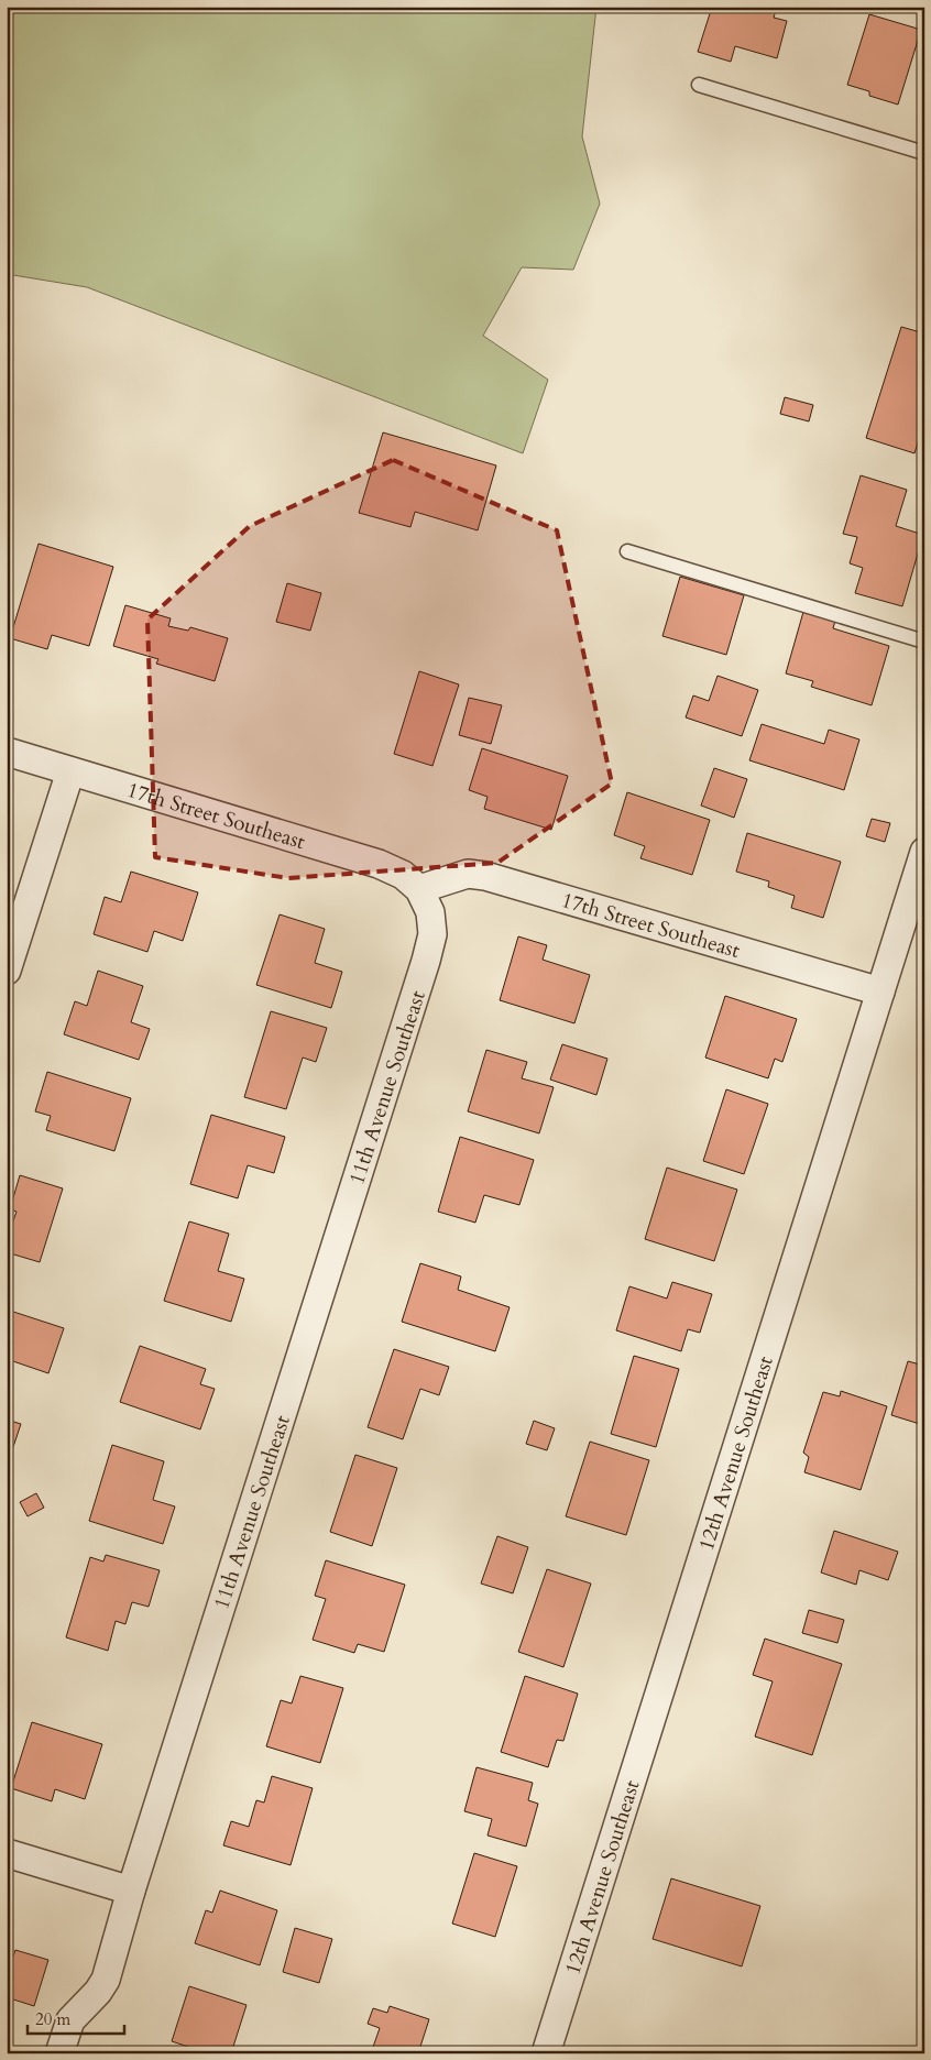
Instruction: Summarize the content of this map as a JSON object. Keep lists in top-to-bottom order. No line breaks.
{"streets":{"street":["17th Street Southeast","11th Avenue Southeast","12th Avenue Southeast"]},"crossings":[["17th Street Southeast","11th Avenue Southeast"],["17th Street Southeast","12th Avenue Southeast"]],"scale_bar":"20 m"}
